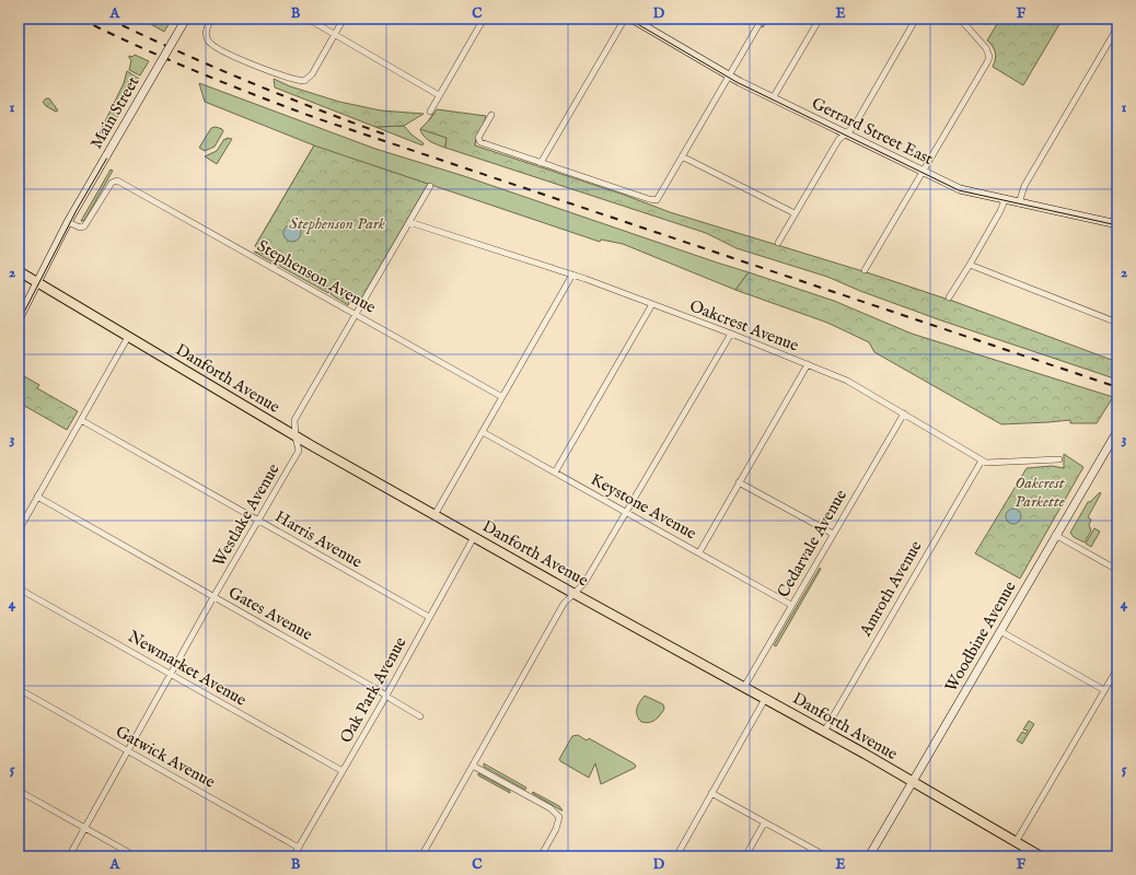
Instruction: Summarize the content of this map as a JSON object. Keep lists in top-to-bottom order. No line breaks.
{"streets":{"main road":["Main Street","Gerrard Street East","Danforth Avenue","Woodbine Avenue"],"street":["Stephenson Avenue","Oakcrest Avenue","Keystone Avenue","Westlake Avenue","Harris Avenue","Cedarvale Avenue","Amroth Avenue","Gates Avenue","Newmarket Avenue","Oak Park Avenue","Gatwick Avenue"]},"crossings":[["Main Street","Stephenson Avenue"],["Main Street","Danforth Avenue"],["Stephenson Avenue","Westlake Avenue"],["Oakcrest Avenue","Westlake Avenue"],["Oakcrest Avenue","Cedarvale Avenue"],["Oakcrest Avenue","Amroth Avenue"],["Danforth Avenue","Westlake Avenue"],["Danforth Avenue","Cedarvale Avenue"],["Danforth Avenue","Amroth Avenue"],["Danforth Avenue","Woodbine Avenue"],["Danforth Avenue","Oak Park Avenue"],["Keystone Avenue","Cedarvale Avenue"],["Westlake Avenue","Harris Avenue"],["Westlake Avenue","Gates Avenue"],["Westlake Avenue","Newmarket Avenue"],["Westlake Avenue","Gatwick Avenue"],["Harris Avenue","Oak Park Avenue"],["Gates Avenue","Oak Park Avenue"],["Newmarket Avenue","Oak Park Avenue"],["Oak Park Avenue","Gatwick Avenue"]],"parks":["Stephenson Park","Oakcrest Parkette"],"grid":{"columns":["A","B","C","D","E","F"],"rows":["1","2","3","4","5"]}}
